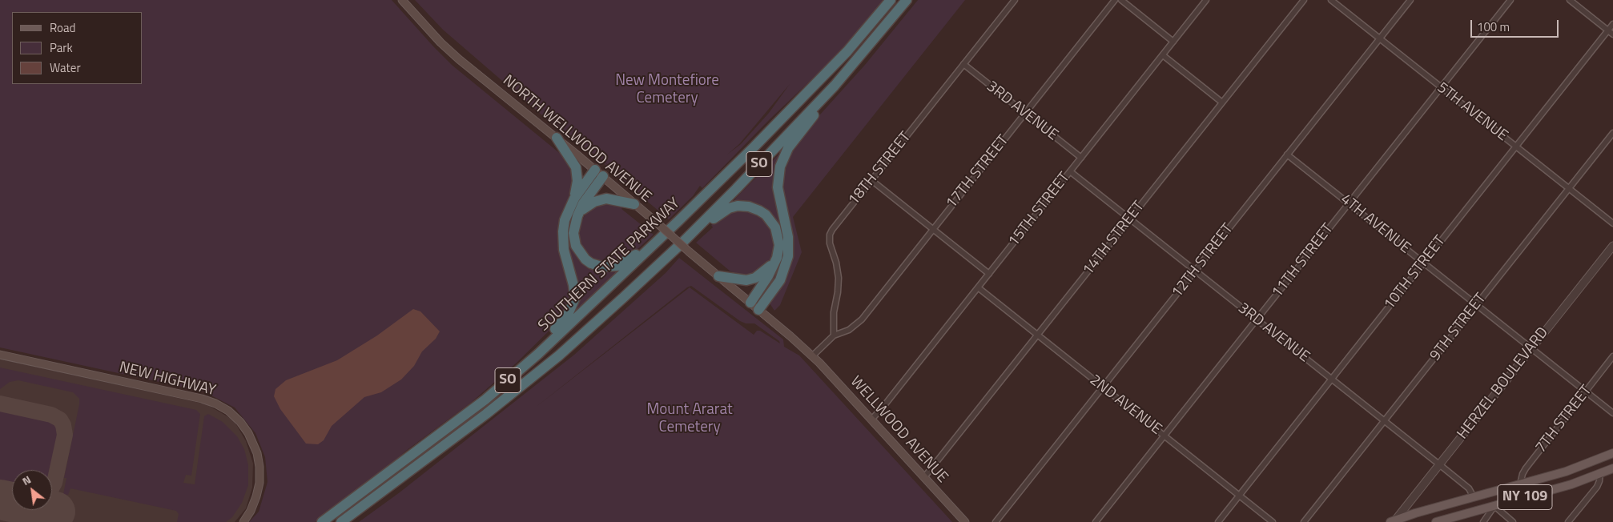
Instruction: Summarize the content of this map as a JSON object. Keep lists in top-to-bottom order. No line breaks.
{"streets":{"highway":["SO","SOUTHERN STATE PARKWAY"],"main road":["NORTH WELLWOOD AVENUE","NEW HIGHWAY","WELLWOOD AVENUE","NY 109"],"street":["3RD AVENUE","5TH AVENUE","18TH STREET","17TH STREET","15TH STREET","4TH AVENUE","14TH STREET","12TH STREET","11TH STREET","10TH STREET","9TH STREET","HERZEL BOULEVARD","2ND AVENUE","7TH STREET"]},"crossings":[["3RD AVENUE","18TH STREET"],["3RD AVENUE","17TH STREET"],["3RD AVENUE","15TH STREET"],["3RD AVENUE","14TH STREET"],["3RD AVENUE","12TH STREET"],["3RD AVENUE","11TH STREET"],["3RD AVENUE","10TH STREET"],["3RD AVENUE","9TH STREET"],["3RD AVENUE","HERZEL BOULEVARD"],["3RD AVENUE","NY 109"],["5TH AVENUE","12TH STREET"],["5TH AVENUE","11TH STREET"],["5TH AVENUE","10TH STREET"],["5TH AVENUE","9TH STREET"],["NORTH WELLWOOD AVENUE","WELLWOOD AVENUE"],["18TH STREET","17TH STREET"],["15TH STREET","2ND AVENUE"],["15TH STREET","WELLWOOD AVENUE"],["4TH AVENUE","12TH STREET"],["4TH AVENUE","11TH STREET"],["4TH AVENUE","10TH STREET"],["4TH AVENUE","9TH STREET"],["4TH AVENUE","HERZEL BOULEVARD"],["4TH AVENUE","7TH STREET"],["14TH STREET","2ND AVENUE"],["14TH STREET","WELLWOOD AVENUE"],["12TH STREET","2ND AVENUE"],["11TH STREET","2ND AVENUE"],["10TH STREET","2ND AVENUE"],["HERZEL BOULEVARD","NY 109"],["7TH STREET","NY 109"]],"parks":["New Montefiore Cemetery","Mount Ararat Cemetery"],"legend":["Road","Park","Water"],"scale_bar":"100 m","north":"top left"}
